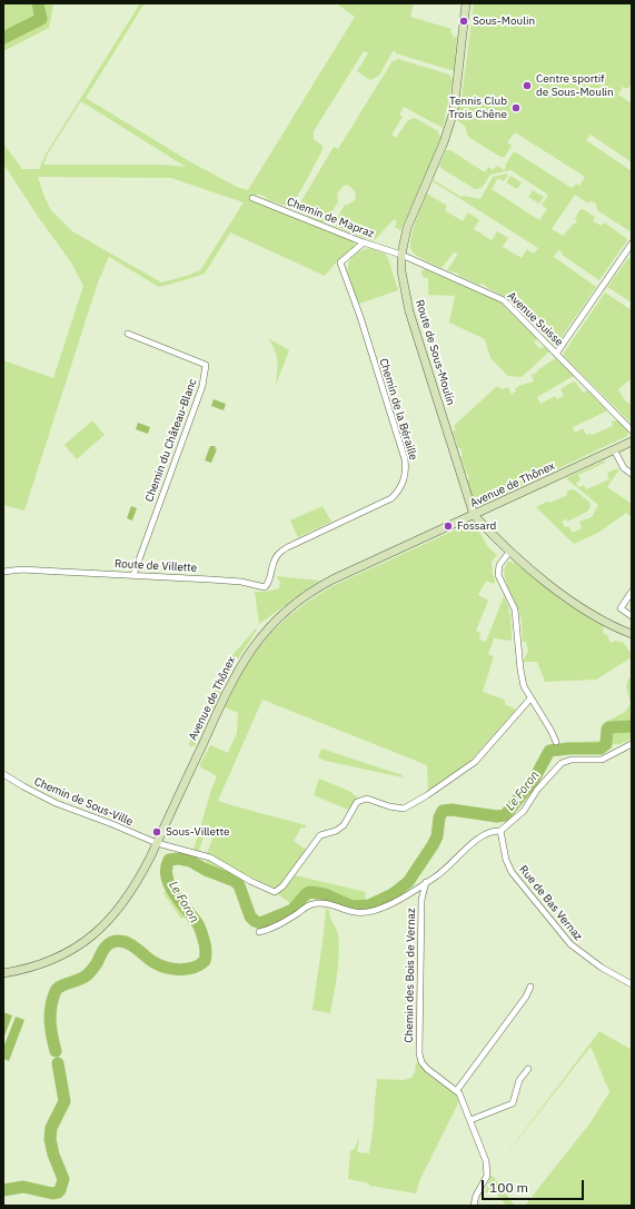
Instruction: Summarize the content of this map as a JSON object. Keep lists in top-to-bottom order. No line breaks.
{"streets":{"main road":["Route de Sous-Moulin","Avenue de Thônex"],"street":["Chemin de Mapraz","Avenue Suisse","Chemin de la Béraille","Chemin du Château-Blanc","Route de Villette","Chemin de Sous-Ville","Rue de Bas Vernaz","Chemin des Bois de Vernaz"]},"crossings":[["Chemin de Mapraz","Avenue Suisse"],["Chemin de Mapraz","Route de Sous-Moulin"],["Chemin de Mapraz","Chemin de la Béraille"],["Avenue Suisse","Route de Sous-Moulin"],["Route de Sous-Moulin","Avenue de Thônex"],["Chemin de la Béraille","Route de Villette"],["Chemin du Château-Blanc","Route de Villette"],["Avenue de Thônex","Chemin de Sous-Ville"]],"water":["Le Foron"],"places":["Sous-Moulin","Centre sportif de Sous-Moulin","Tennis Club Trois Chêne","Fossard","Sous-Villette"],"scale_bar":"100 m"}
